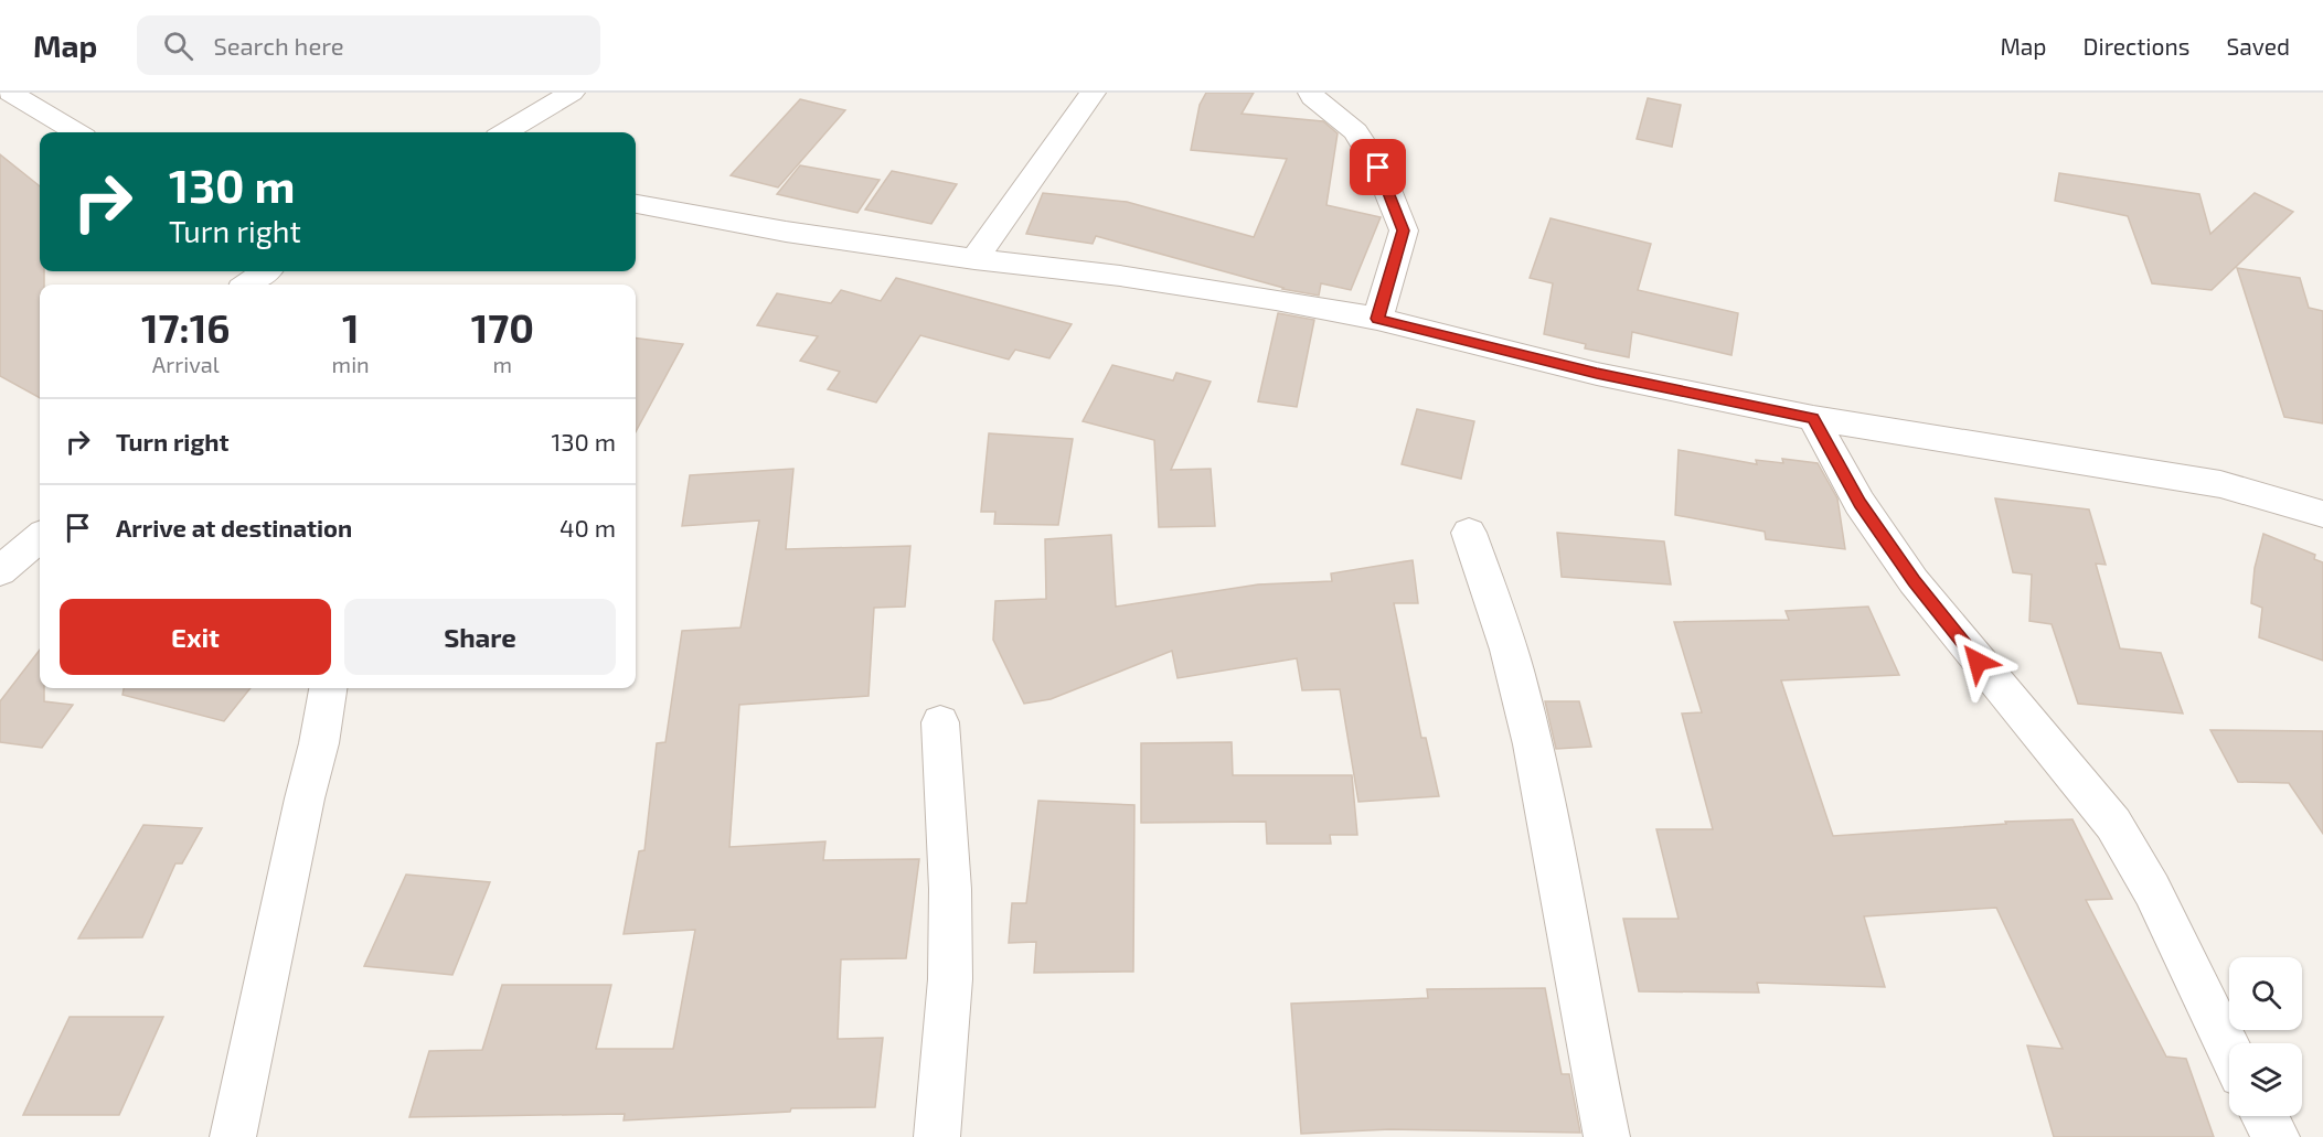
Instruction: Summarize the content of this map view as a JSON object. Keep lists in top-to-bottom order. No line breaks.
{"page":{"header":"Map","search":"Search here","nav":["Map","Directions","Saved"],"turn":["130 m","Turn right"],"eta":["17:16","Arrival","1","min","170","m"],"list":[{"name":"Turn right","value":"130 m"},{"name":"Arrive at destination","value":"40 m"}],"buttons":["Exit","Share"]}}
